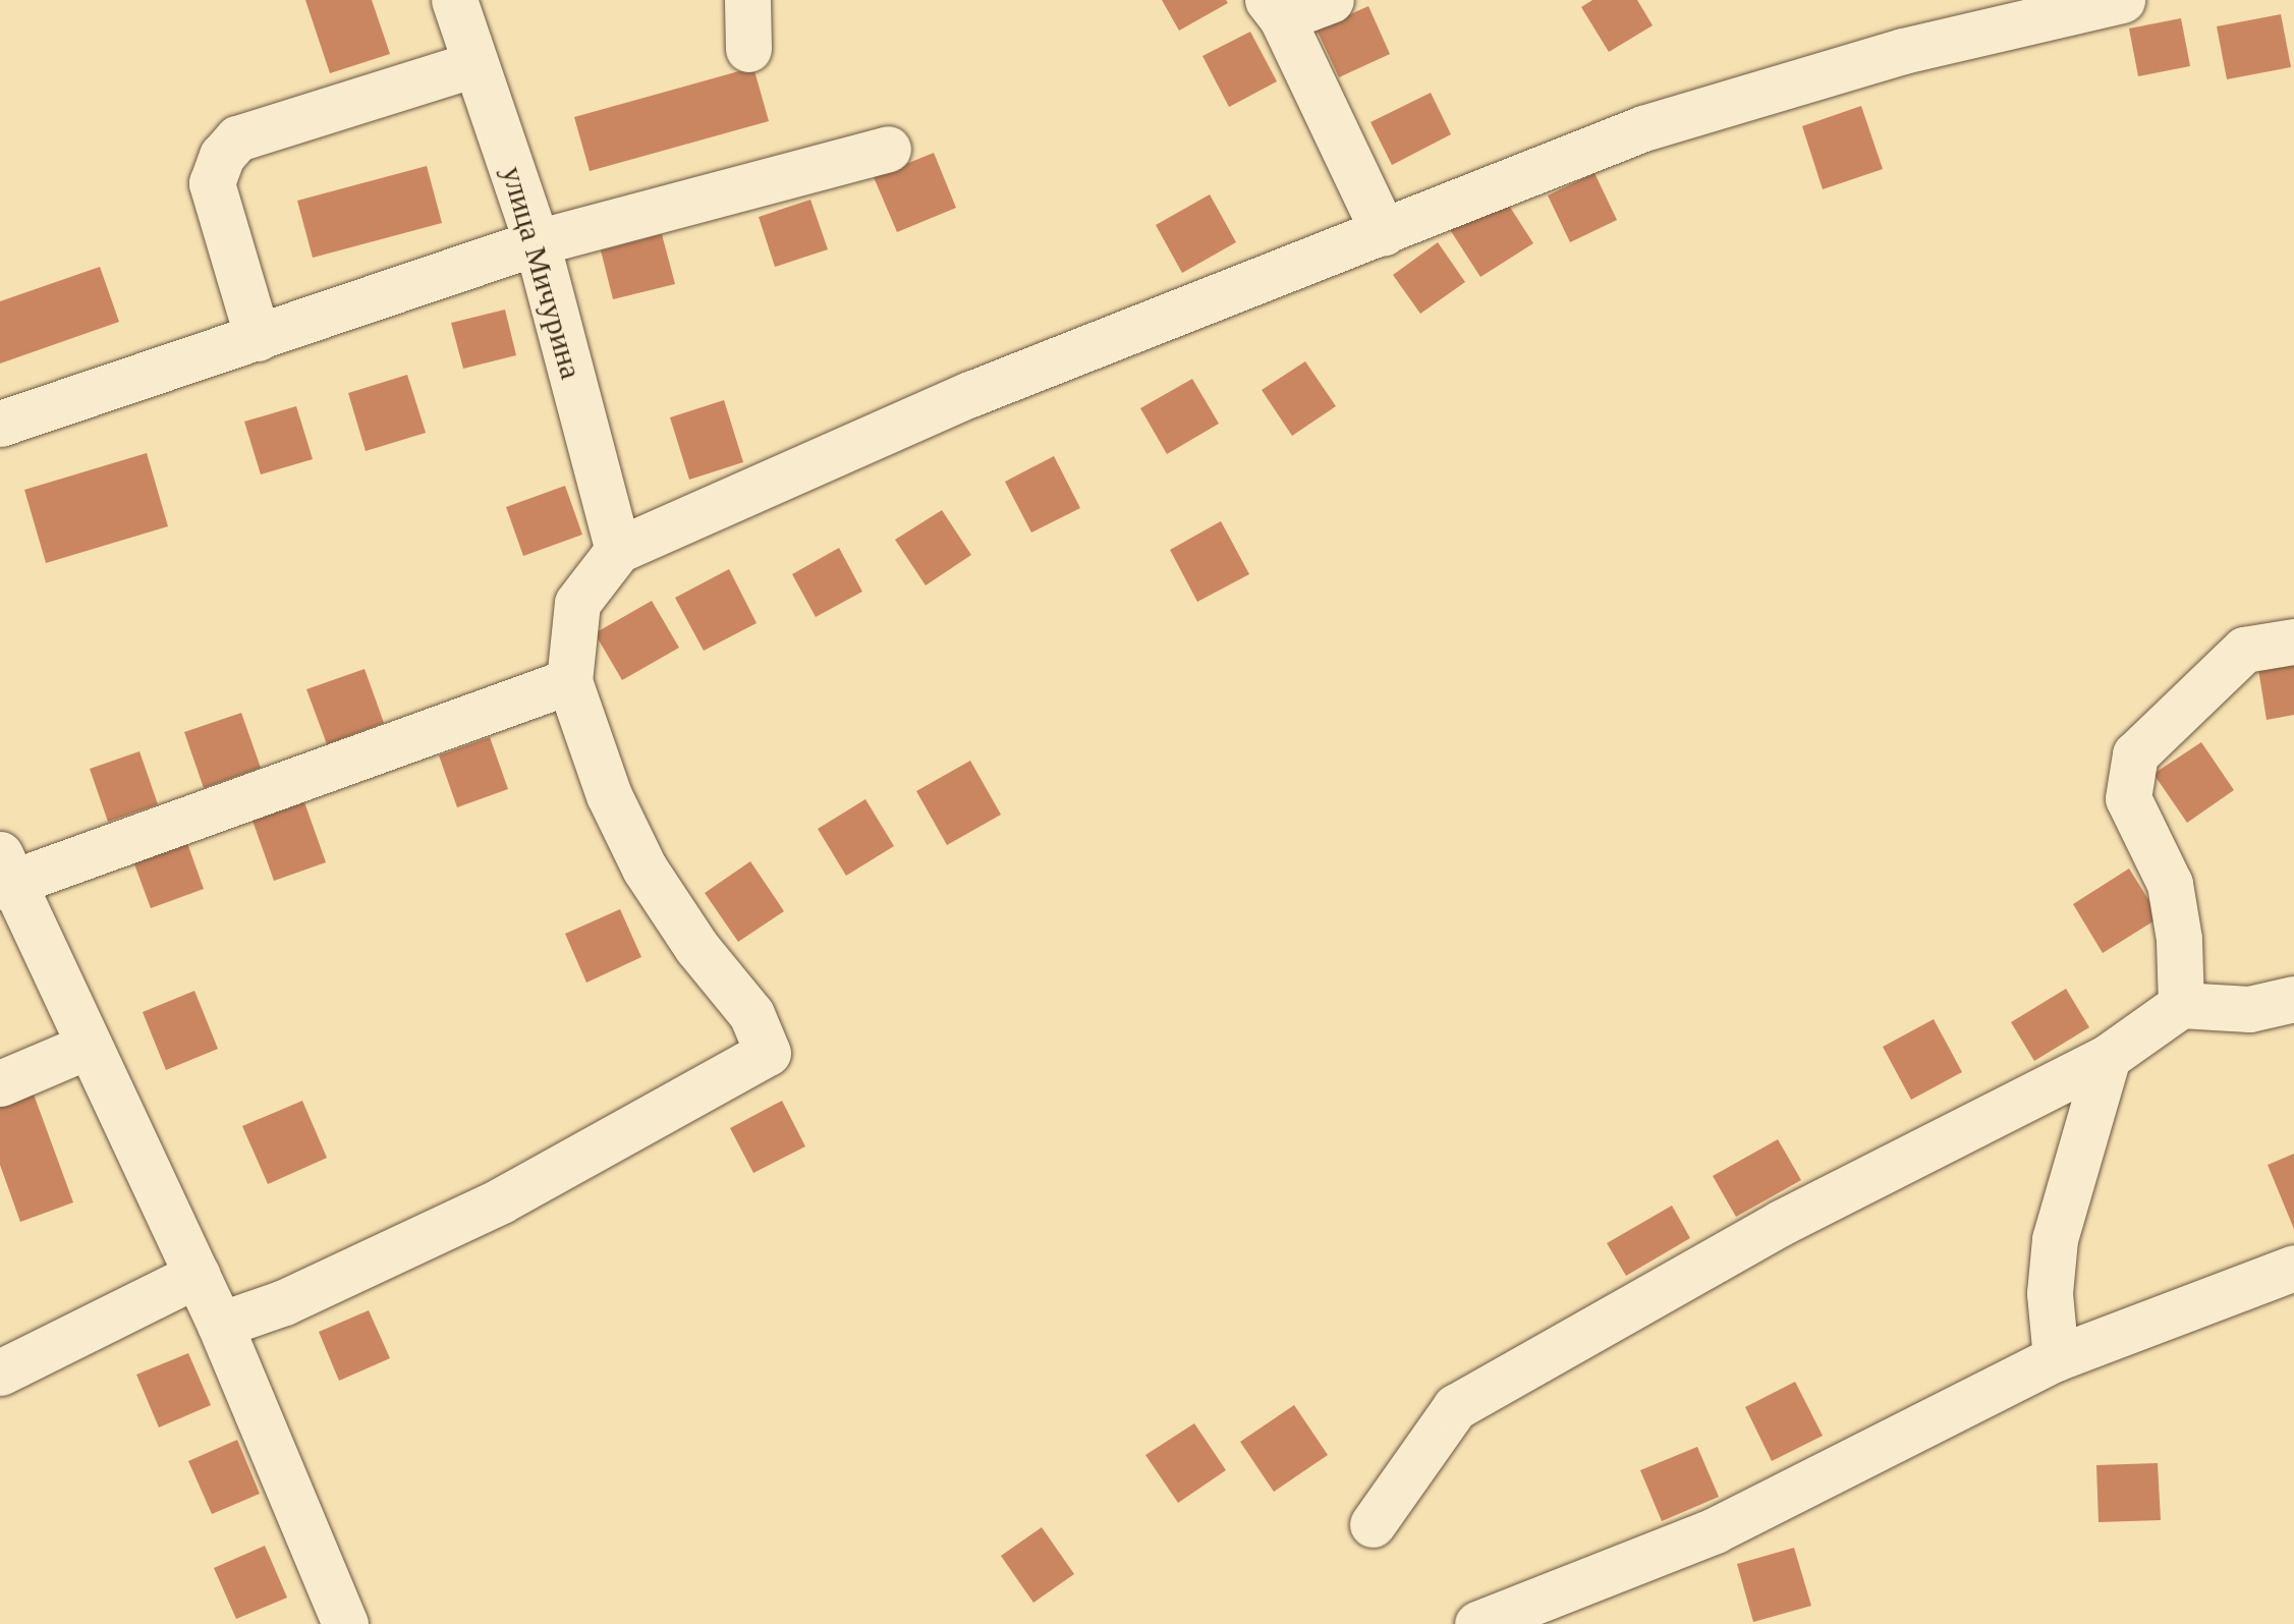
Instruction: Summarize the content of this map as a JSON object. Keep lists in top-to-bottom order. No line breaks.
{"streets":{"street":["улица Мичурина"]}}
